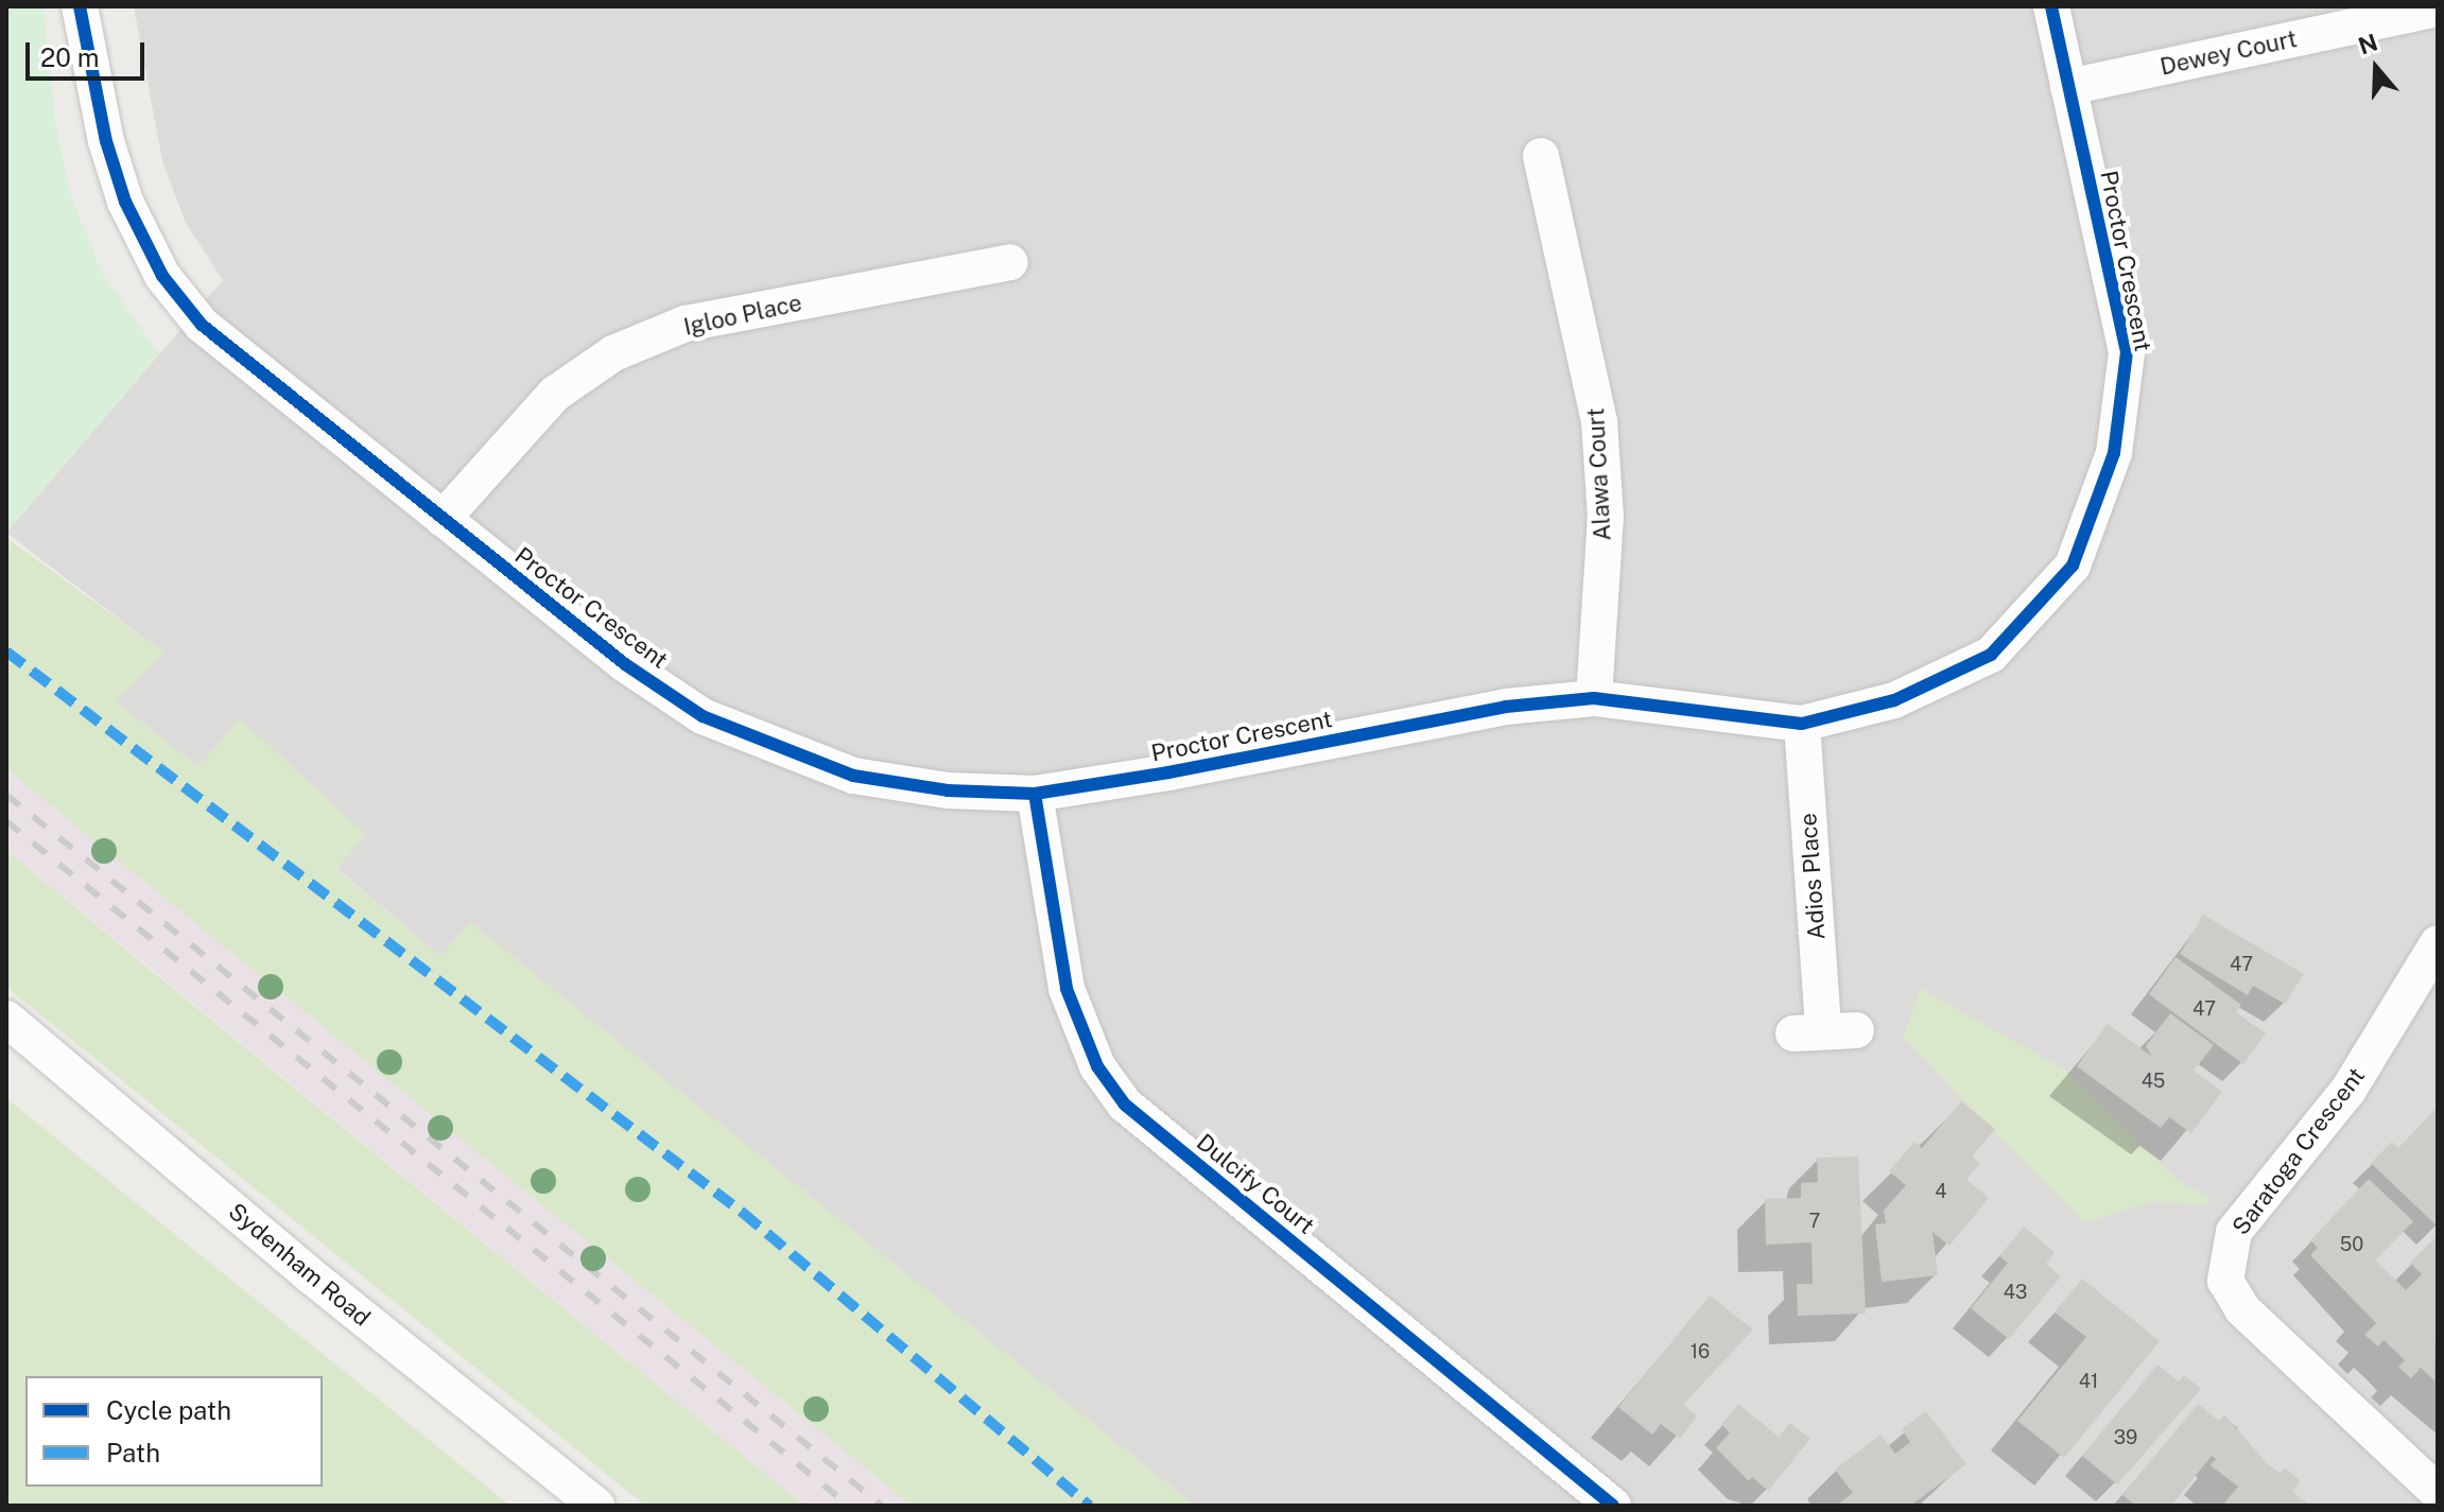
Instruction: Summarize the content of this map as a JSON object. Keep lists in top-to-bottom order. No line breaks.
{"streets":{"street":["Dewey Court","Proctor Crescent","Igloo Place","Alawa Court","Adios Place","Saratoga Crescent","Dulcify Court","Sydenham Road"]},"crossings":[["Dewey Court","Proctor Crescent"],["Proctor Crescent","Igloo Place"],["Proctor Crescent","Alawa Court"],["Proctor Crescent","Adios Place"],["Proctor Crescent","Dulcify Court"]],"house_numbers":["47","47","45","4","7","50","43","16","41","39"],"legend":["Cycle path","Path"],"scale_bar":"20 m","north":"top"}
